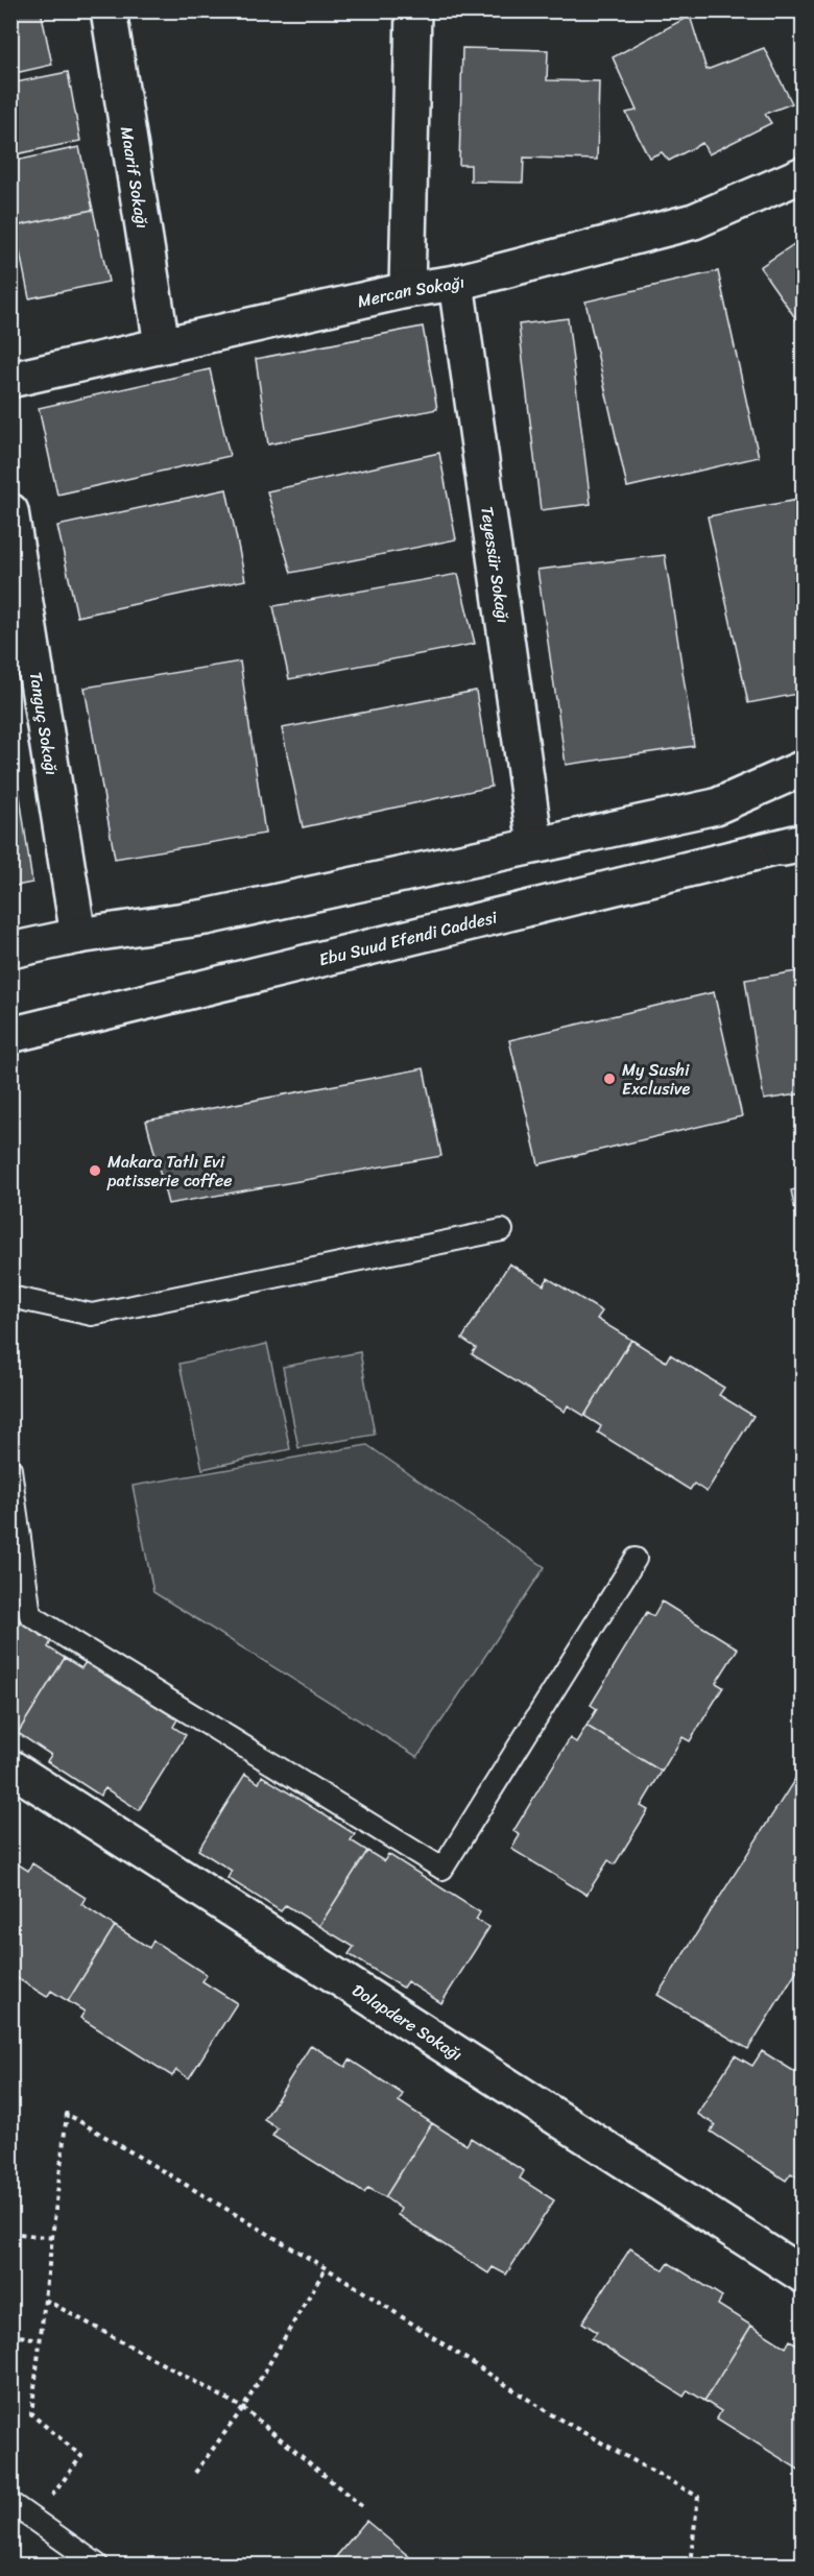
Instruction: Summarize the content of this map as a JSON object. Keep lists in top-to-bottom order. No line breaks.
{"streets":{"street":["Maarif Sokağı","Mercan Sokağı","Teyessür Sokağı","Tanguç Sokağı","Ebu Suud Efendi Caddesi","Dolapdere Sokağı"]},"crossings":[["Maarif Sokağı","Mercan Sokağı"],["Mercan Sokağı","Teyessür Sokağı"]],"places":["My Sushi Exclusive","Makara Tatlı Evi patisserie coffee"]}
